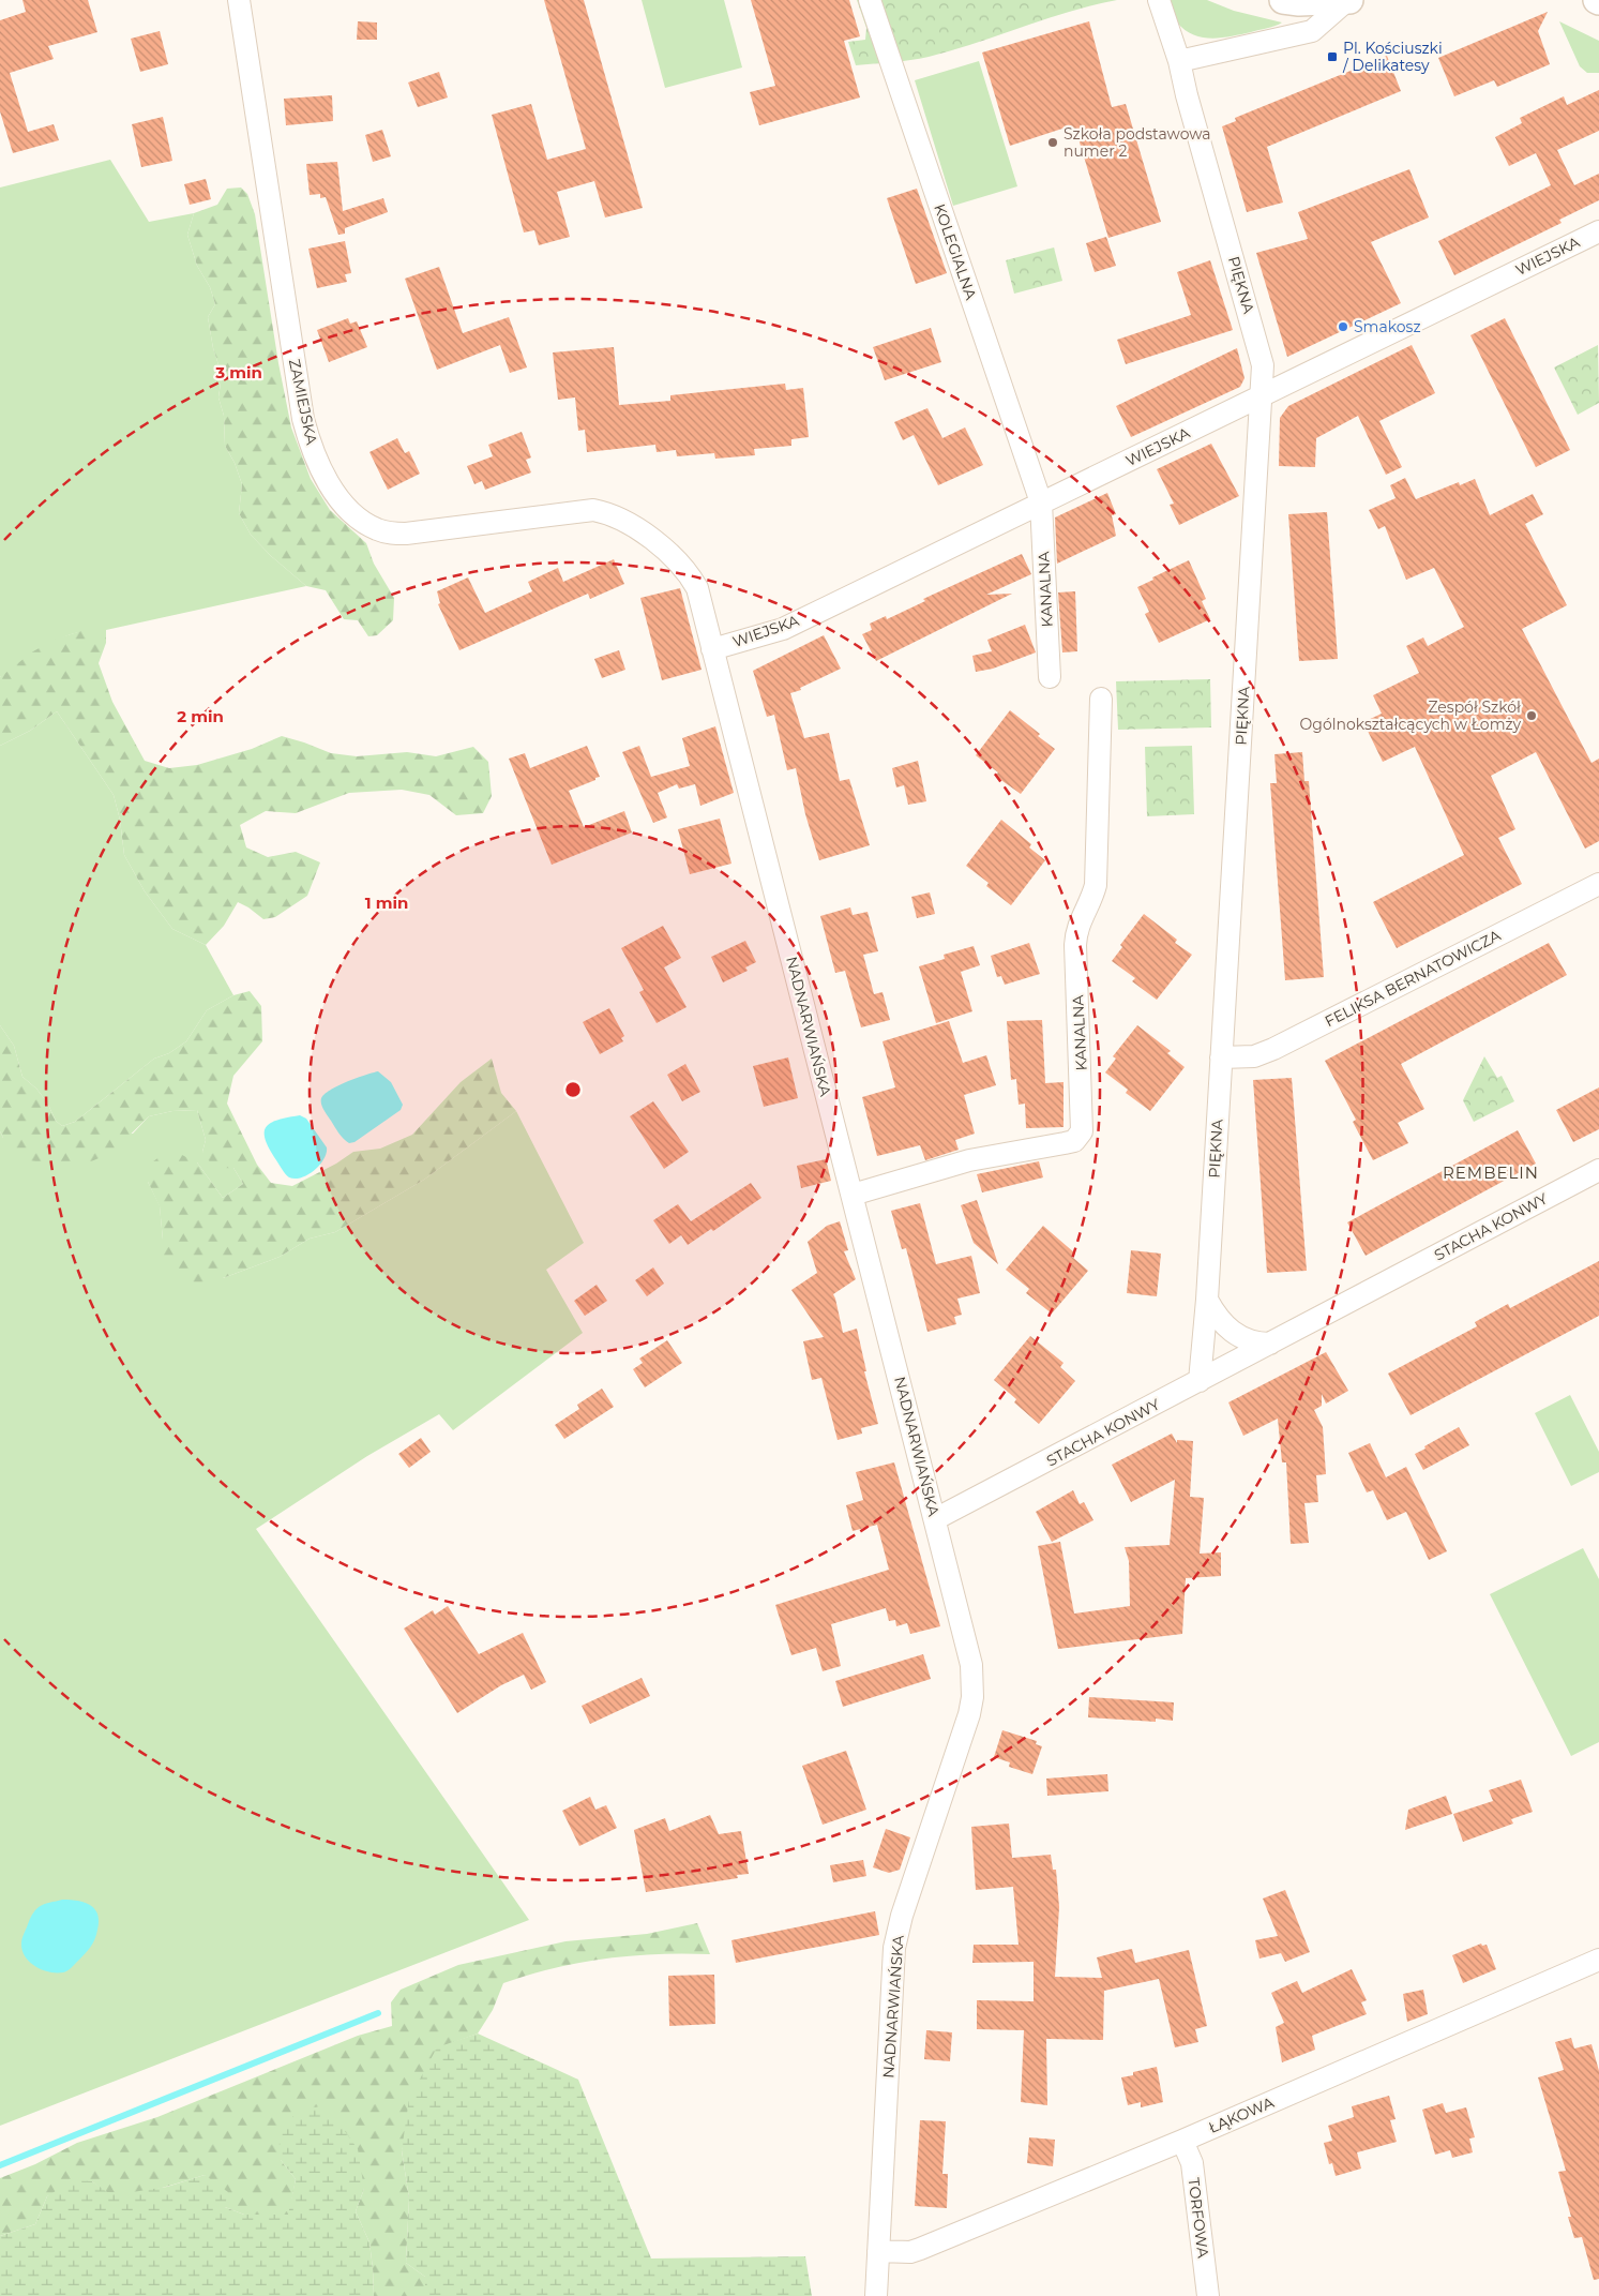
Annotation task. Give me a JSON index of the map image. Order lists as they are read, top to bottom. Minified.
{"streets":{"street":["KOLEGIALNA","WIEJSKA","PIĘKNA","ZAMIEJSKA","KANALNA","FELIKSA BERNATOWICZA","NADNARWIAŃSKA","STACHA KONWY","ŁĄKOWA","TORFOWA"]},"crossings":[["KOLEGIALNA","WIEJSKA"],["KOLEGIALNA","KANALNA"],["WIEJSKA","PIĘKNA"],["WIEJSKA","ZAMIEJSKA"],["WIEJSKA","KANALNA"],["WIEJSKA","NADNARWIAŃSKA"],["PIĘKNA","FELIKSA BERNATOWICZA"],["PIĘKNA","STACHA KONWY"],["ZAMIEJSKA","NADNARWIAŃSKA"],["KANALNA","NADNARWIAŃSKA"],["NADNARWIAŃSKA","STACHA KONWY"],["NADNARWIAŃSKA","ŁĄKOWA"],["ŁĄKOWA","TORFOWA"]],"districts":["REMBELIN"],"places":{"transit":["Pl. Kościuszki / Delikatesy"],"other":["Szkoła podstawowa numer 2","Smakosz","Zespół Szkół Ogólnokształcących w Łomży"]},"rings":["3 min","2 min","1 min"]}
